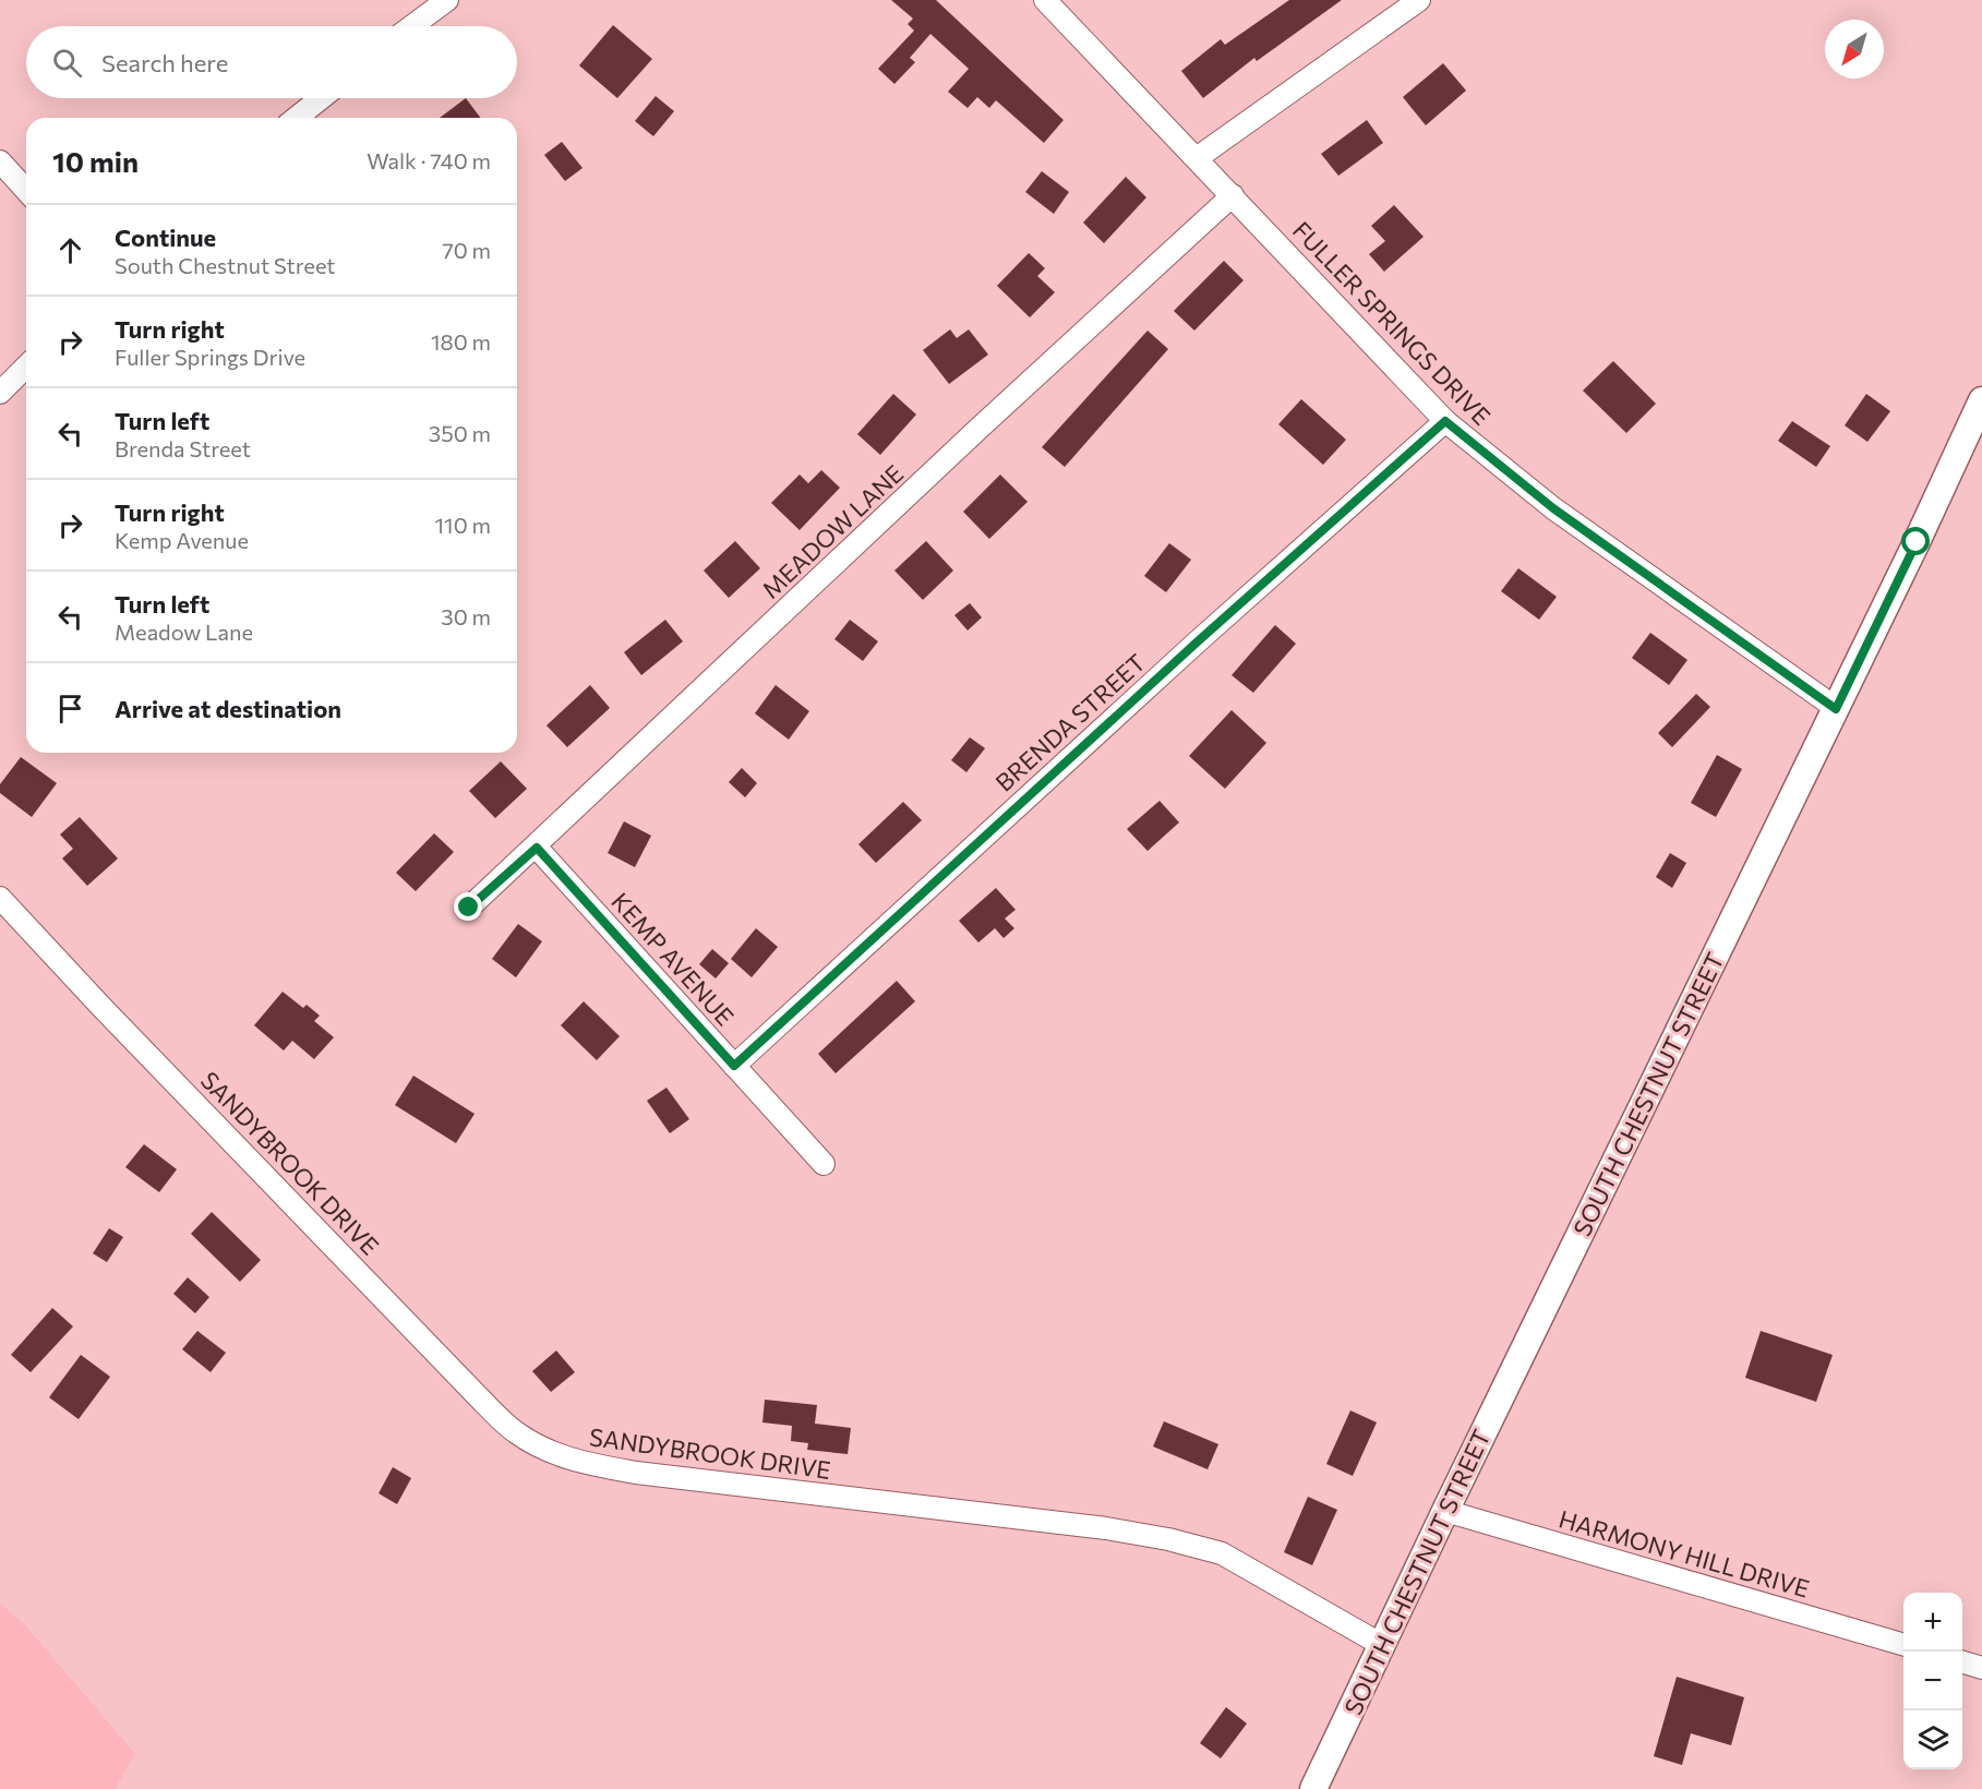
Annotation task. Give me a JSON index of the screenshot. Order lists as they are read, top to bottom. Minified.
{"streets":{"main road":["SOUTH CHESTNUT STREET"],"street":["FULLER SPRINGS DRIVE","MEADOW LANE","BRENDA STREET","KEMP AVENUE","SANDYBROOK DRIVE","HARMONY HILL DRIVE"]},"crossings":[["FULLER SPRINGS DRIVE","MEADOW LANE"],["FULLER SPRINGS DRIVE","BRENDA STREET"],["FULLER SPRINGS DRIVE","SOUTH CHESTNUT STREET"],["MEADOW LANE","KEMP AVENUE"],["BRENDA STREET","KEMP AVENUE"],["SOUTH CHESTNUT STREET","SANDYBROOK DRIVE"],["SOUTH CHESTNUT STREET","HARMONY HILL DRIVE"]],"north":"bottom left","page":{"search":"Search here","heading":["10 min","Walk · 740 m"],"list":[["Continue","South Chestnut Street","70 m"],["Turn right","Fuller Springs Drive","180 m"],["Turn left","Brenda Street","350 m"],["Turn right","Kemp Avenue","110 m"],["Turn left","Meadow Lane","30 m"],"Arrive at destination"],"map_buttons":["+","−"]}}
